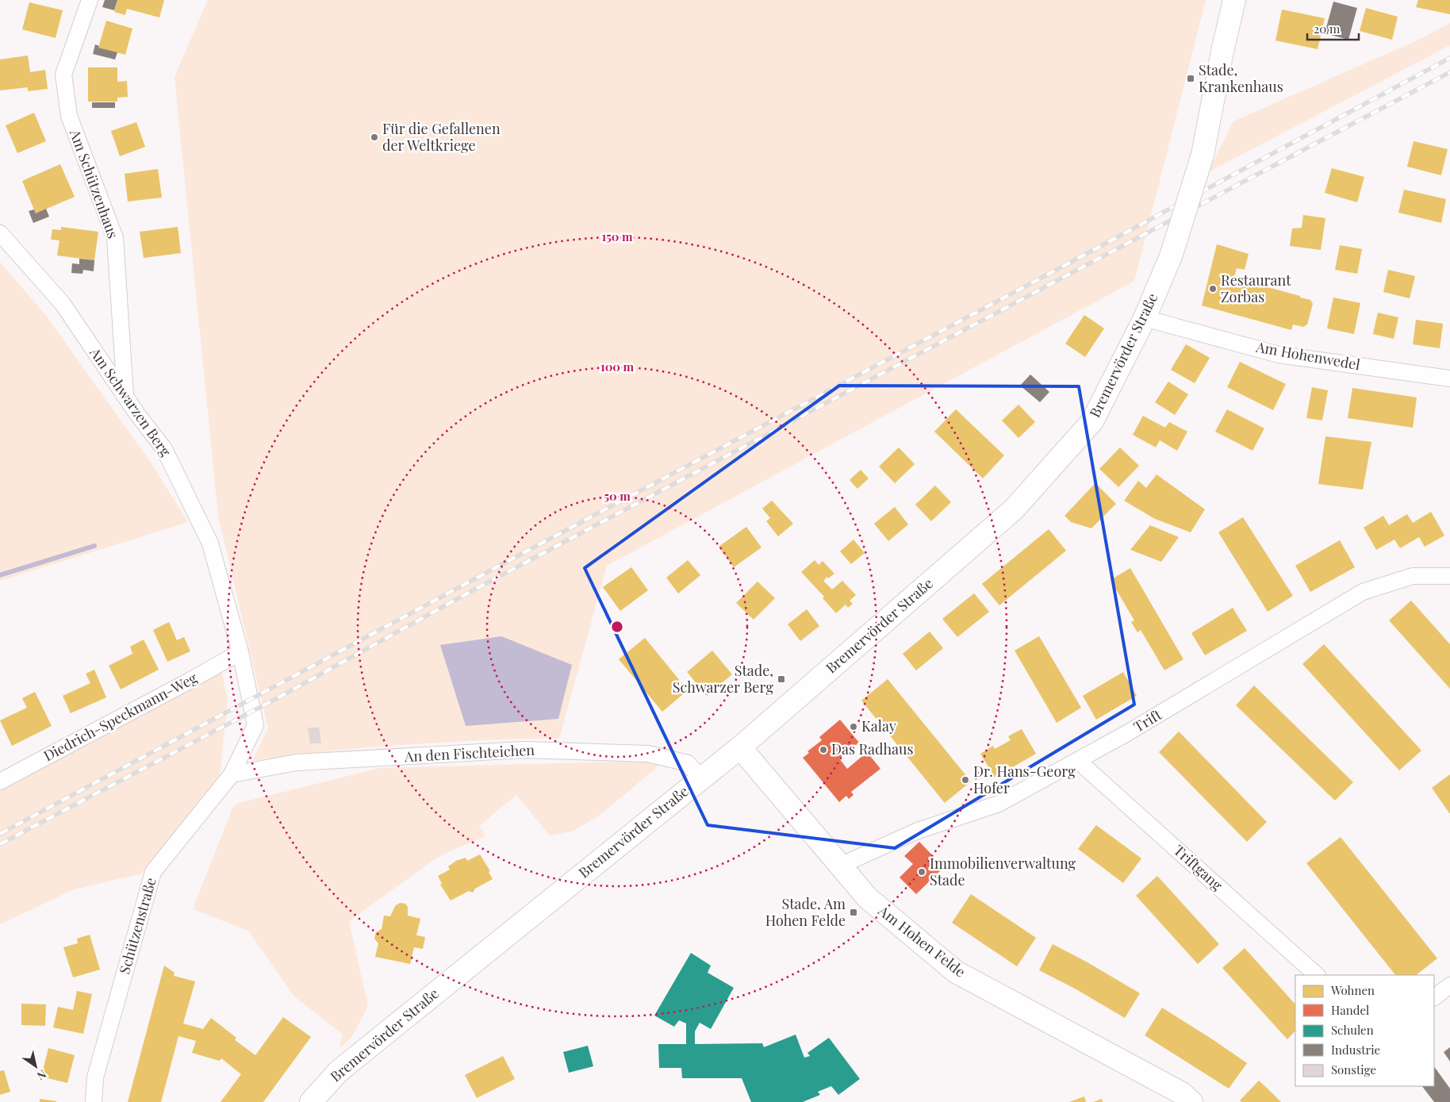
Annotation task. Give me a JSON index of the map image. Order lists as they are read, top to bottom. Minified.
{"streets":{"main road":["Bremervörder Straße","Am Hohen Felde"],"street":["Am Schützenhaus","Am Hohenwedel","Am Schwarzen Berg","Diedrich-Speckmann-Weg","Trift","An den Fischteichen","Triftgang","Schützenstraße"]},"crossings":[["Am Schützenhaus","Am Schwarzen Berg"],["Bremervörder Straße","Am Hohenwedel"],["Bremervörder Straße","An den Fischteichen"],["Bremervörder Straße","Am Hohen Felde"],["Am Schwarzen Berg","Diedrich-Speckmann-Weg"],["Am Schwarzen Berg","An den Fischteichen"],["Am Schwarzen Berg","Schützenstraße"],["Trift","Triftgang"],["Trift","Am Hohen Felde"],["An den Fischteichen","Schützenstraße"]],"places":{"transit":["Stade, Krankenhaus","Stade, Schwarzer Berg","Stade, Am Hohen Felde"],"other":["Für die Gefallenen der Weltkriege","Restaurant Zorbas","Kalay","Das Radhaus","Dr. Hans-Georg Hofer","Immobilienverwaltung Stade"]},"legend":["Wohnen","Handel","Schulen","Industrie","Sonstige"],"scale_bar":"20 m","north":"bottom right","rings":["150 m","100 m","50 m"]}
